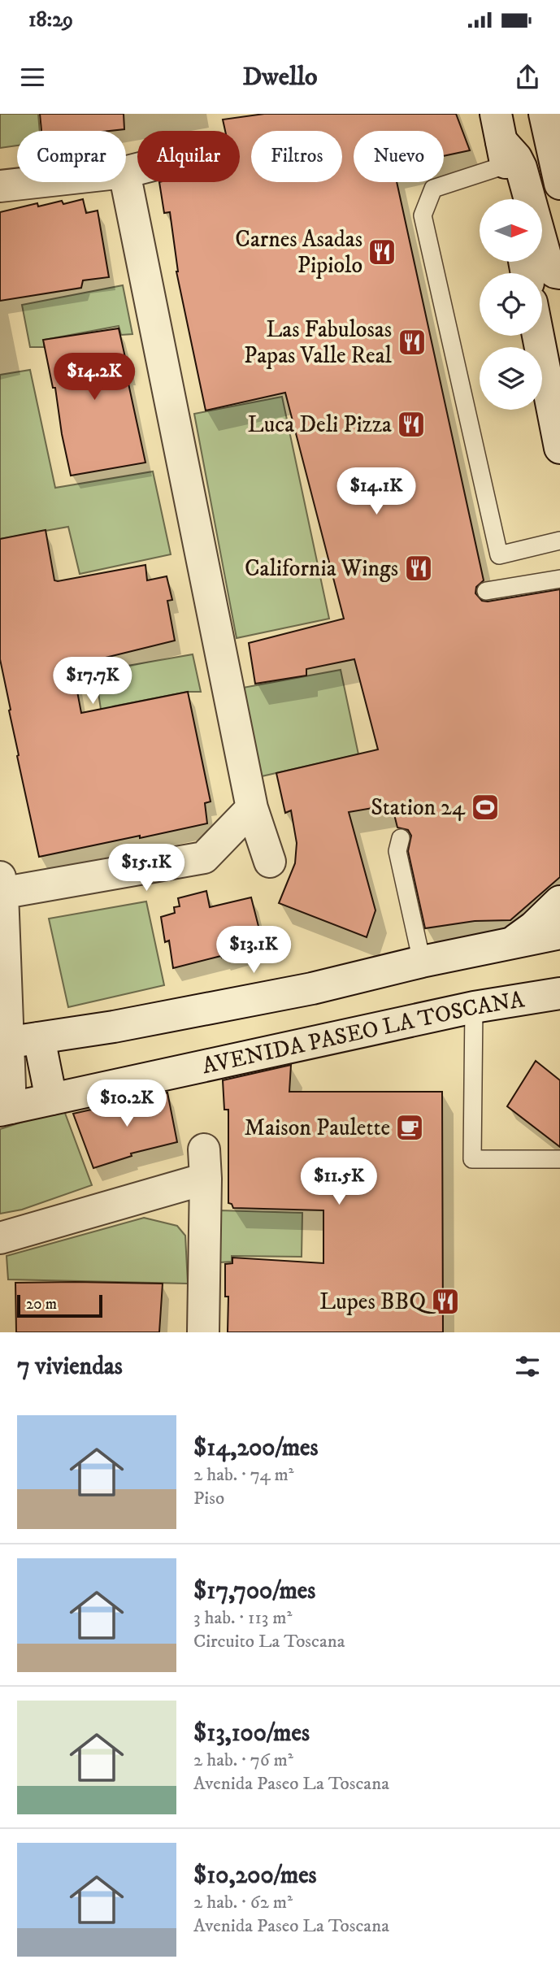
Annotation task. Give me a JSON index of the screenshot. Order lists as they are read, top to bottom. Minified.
{"streets":{"street":["AVENIDA PASEO LA TOSCANA"]},"places":{"restaurant":["Carnes Asadas Pipiolo","Las Fabulosas Papas Valle Real","Luca Deli Pizza","California Wings","Lupes BBQ"],"sports":["Station 24"],"cafe":["Maison Paulette"]},"scale_bar":"20 m","north":"right","page":{"status":"18:29","header":"Dwello","chip":["Comprar","Alquilar","Filtros","Nuevo"],"price":["$14.2K","$14.1K","$17.7K","$15.1K","$13.1K","$10.2K","$11.5K"],"scale":"20 m","heading":"7 viviendas","list":[{"name":"$14,200/mes","note":"2 hab. · 74 m² · Piso"},{"name":"$17,700/mes","note":"3 hab. · 113 m² · Circuito La Toscana"},{"name":"$13,100/mes","note":"2 hab. · 76 m² · Avenida Paseo La Toscana"},{"name":"$10,200/mes","note":"2 hab. · 62 m² · Avenida Paseo La Toscana"}]}}
